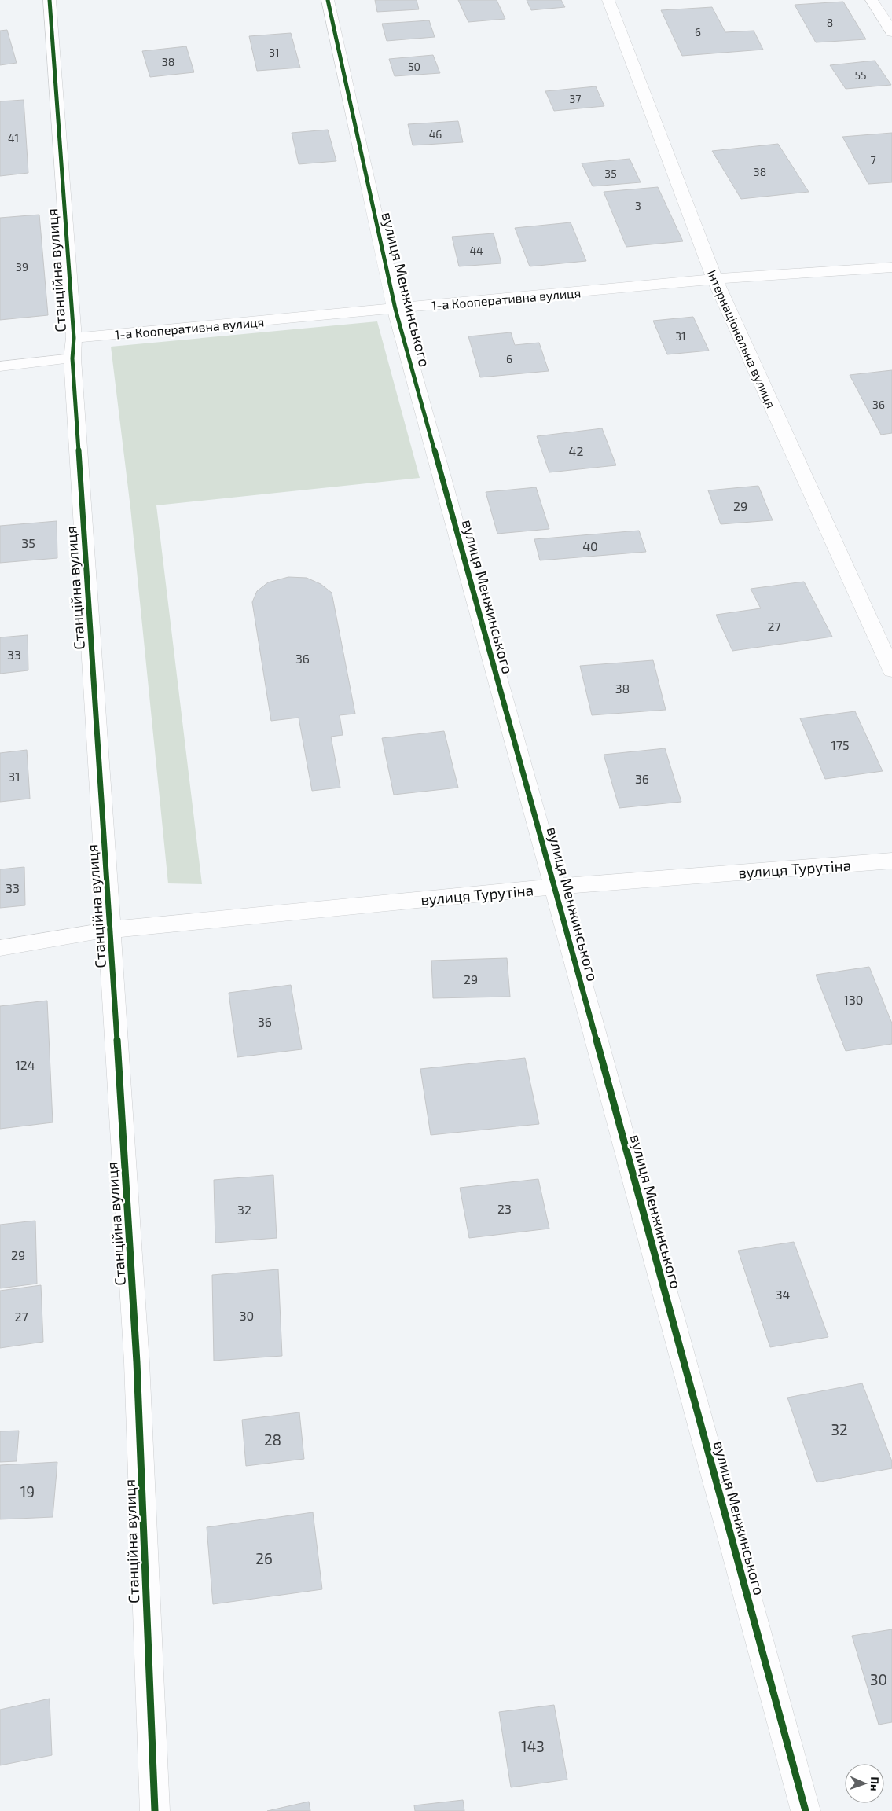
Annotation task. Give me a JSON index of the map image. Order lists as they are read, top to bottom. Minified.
{"streets":{"street":["Станційна вулиця","вулиця Менжинського","1-а Кооперативна вулиця","Інтернаціональна вулиця","вулиця Турутіна"]},"crossings":[["Станційна вулиця","1-а Кооперативна вулиця"],["Станційна вулиця","вулиця Турутіна"],["вулиця Менжинського","1-а Кооперативна вулиця"],["вулиця Менжинського","вулиця Турутіна"],["1-а Кооперативна вулиця","Інтернаціональна вулиця"]],"house_numbers":["8","6","31","38","50","55","37","46","41","7","38","35","3","44","39","31","6","36","42","29","35","40","27","33","36","38","175","31","36","33","29","130","36","124","23","32","29","34","30","27","32","28","19","26","30","143"],"north":"right"}
